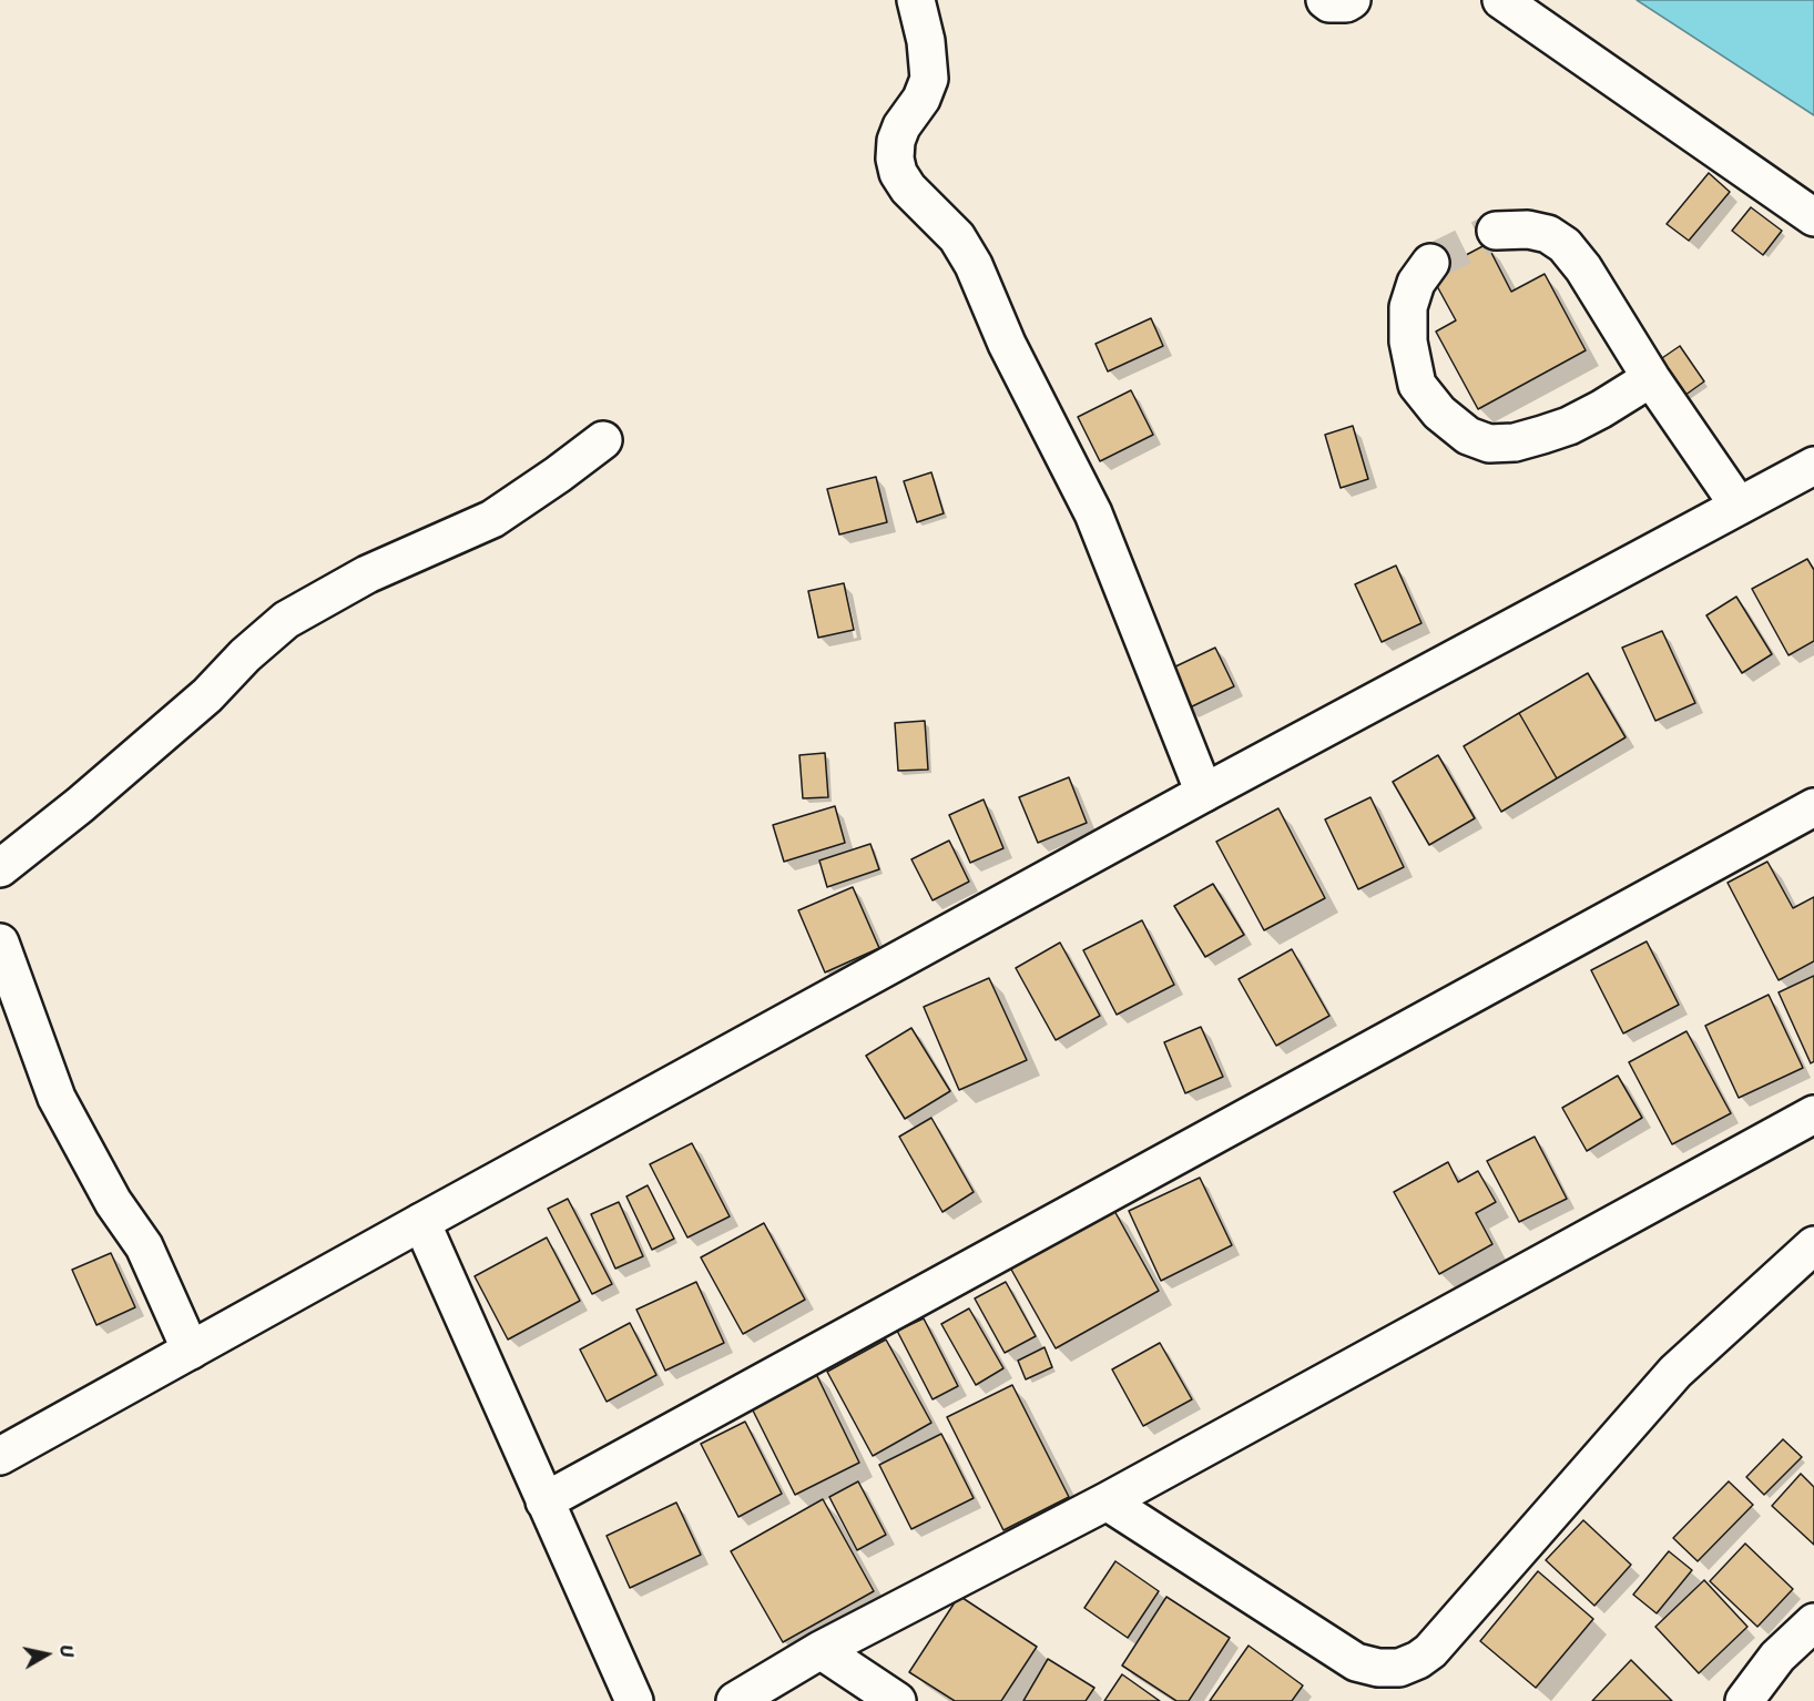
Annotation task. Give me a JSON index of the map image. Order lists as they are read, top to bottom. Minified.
{"north":"right"}
